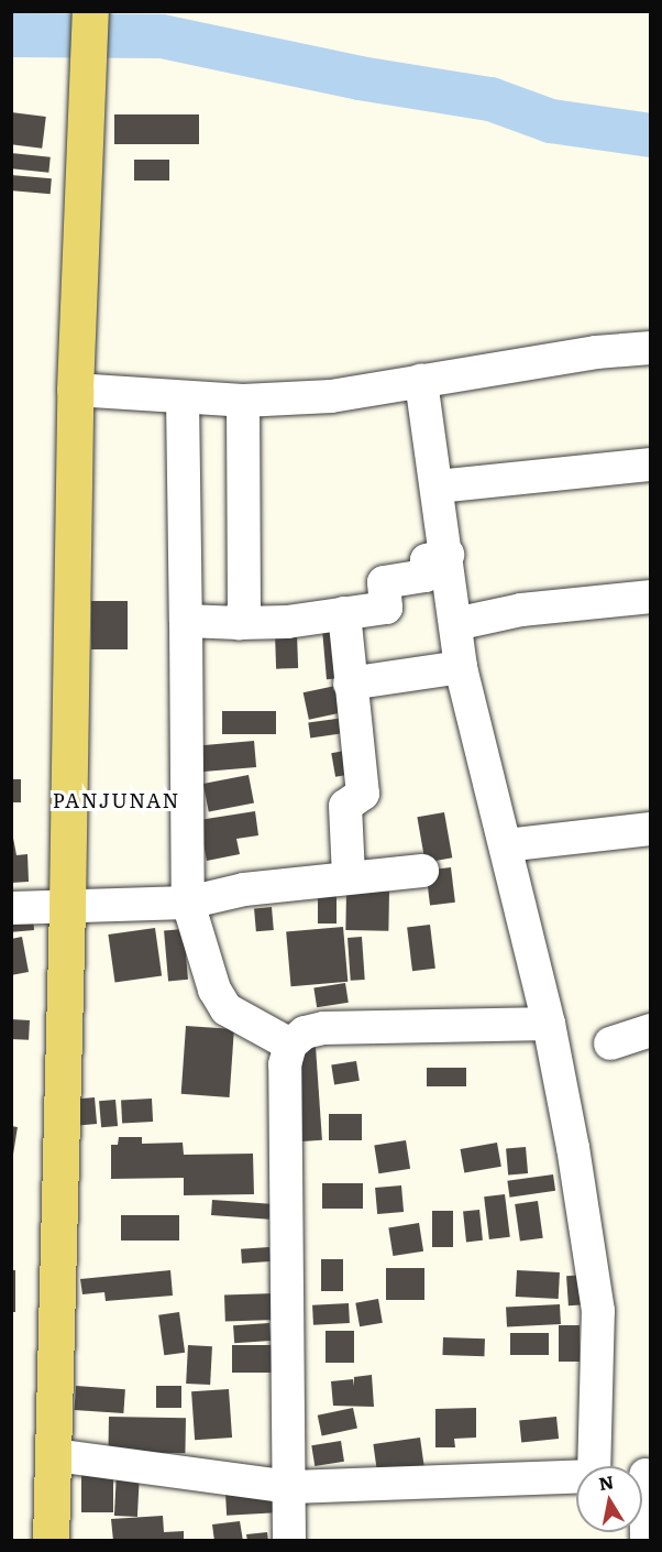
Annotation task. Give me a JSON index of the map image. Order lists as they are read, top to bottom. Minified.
{"districts":["PANJUNAN"],"north":"top"}
